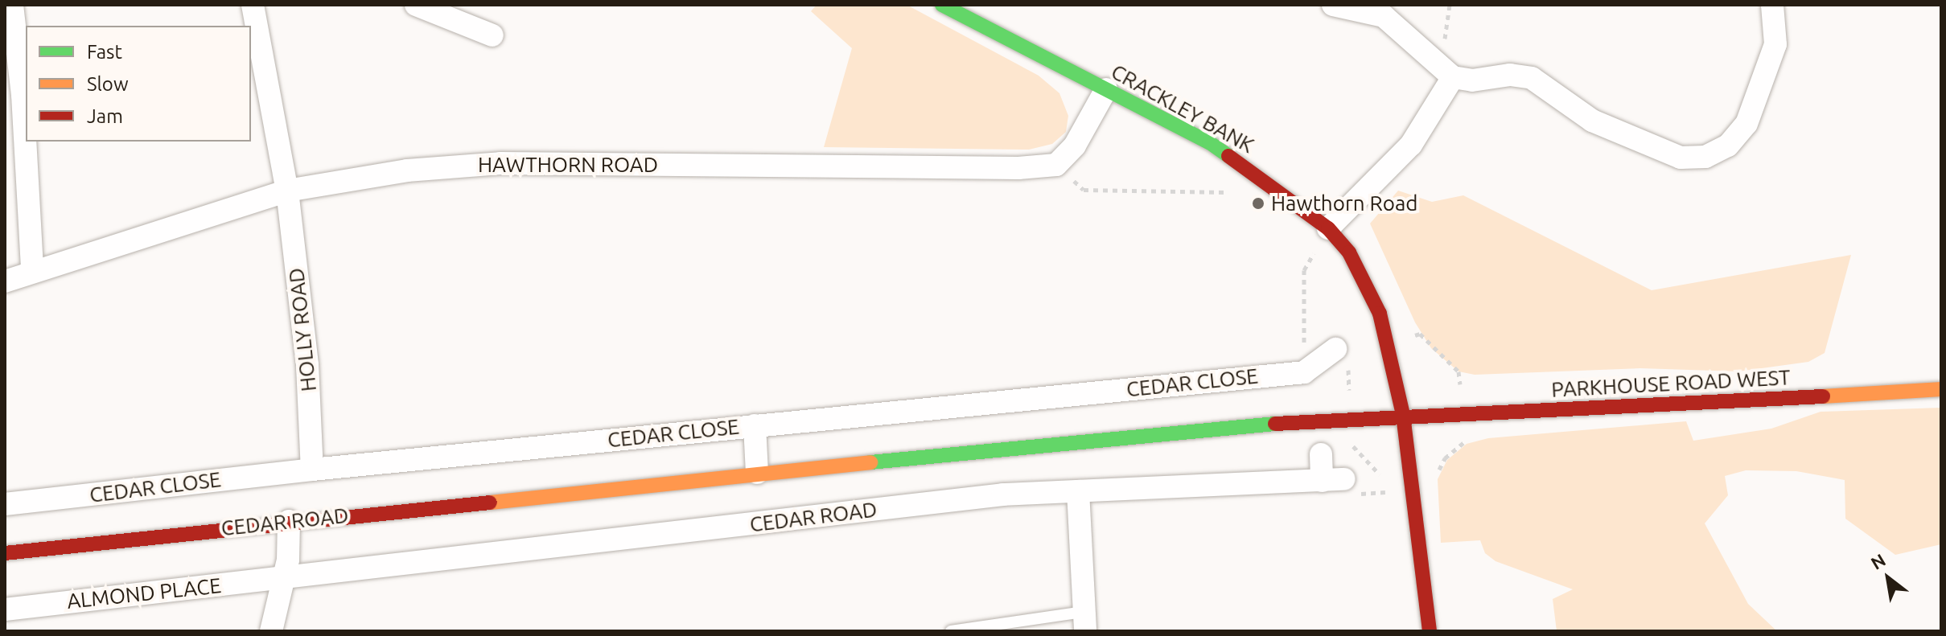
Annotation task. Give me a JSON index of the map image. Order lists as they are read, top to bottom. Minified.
{"streets":{"street":["CRACKLEY BANK","HAWTHORN ROAD","HOLLY ROAD","CEDAR CLOSE","PARKHOUSE ROAD WEST","CEDAR ROAD","ALMOND PLACE"]},"crossings":[["CRACKLEY BANK","PARKHOUSE ROAD WEST"],["CRACKLEY BANK","CEDAR ROAD"],["HAWTHORN ROAD","HOLLY ROAD"],["HOLLY ROAD","CEDAR CLOSE"],["PARKHOUSE ROAD WEST","CEDAR ROAD"],["CEDAR ROAD","ALMOND PLACE"]],"places":["Hawthorn Road"],"legend":["Fast","Slow","Jam"],"north":"top left"}
